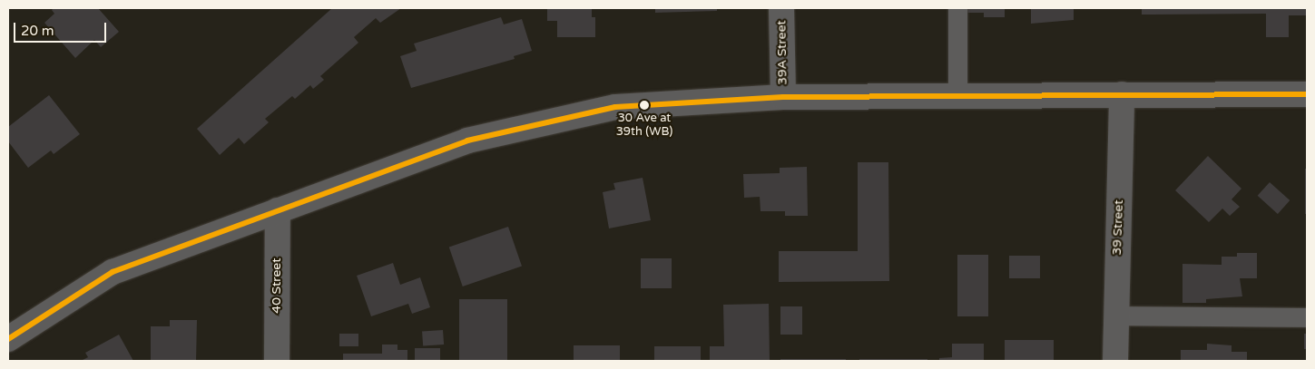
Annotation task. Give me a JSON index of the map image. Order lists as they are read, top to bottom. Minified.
{"streets":{"street":["39A Street","39 Street","40 Street"]},"places":["30 Ave at 39th (WB)"],"scale_bar":"20 m"}
